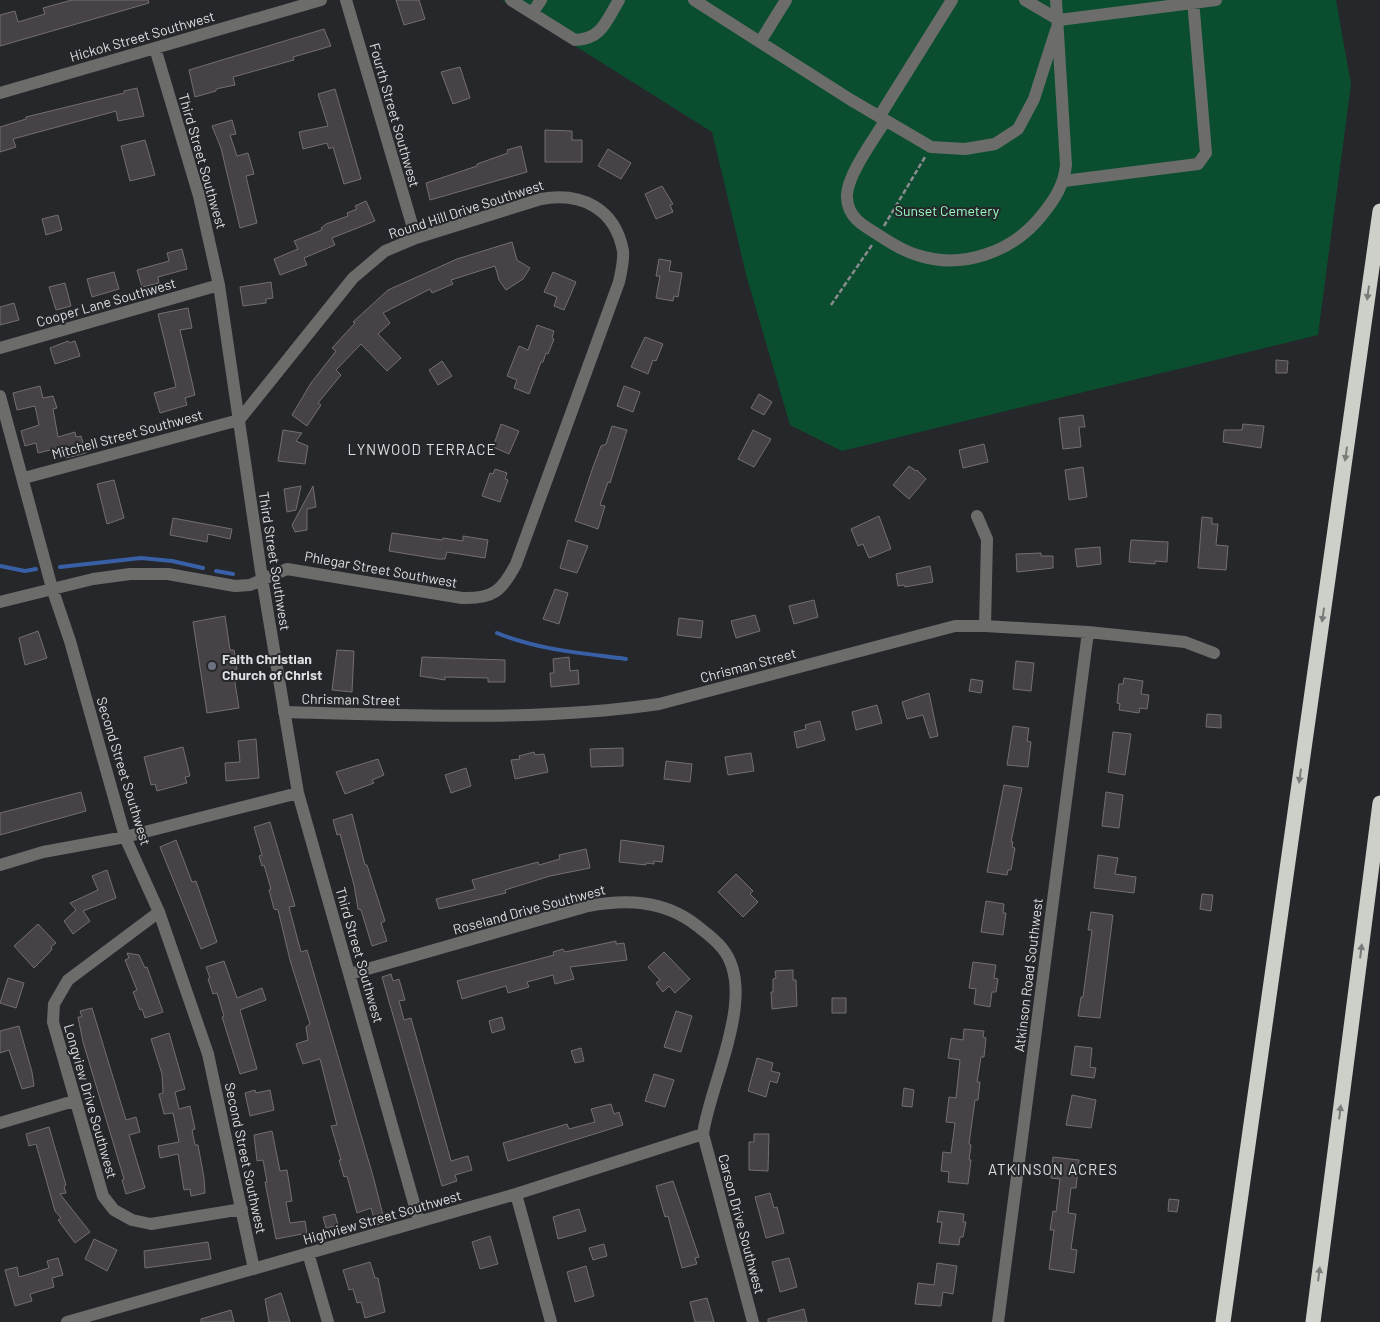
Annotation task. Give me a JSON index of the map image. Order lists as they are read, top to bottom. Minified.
{"streets":{"street":["Hickok Street Southwest","Fourth Street Southwest","Third Street Southwest","Round Hill Drive Southwest","Cooper Lane Southwest","Mitchell Street Southwest","Phlegar Street Southwest","Chrisman Street","Second Street Southwest","Roseland Drive Southwest","Atkinson Road Southwest","Longview Drive Southwest","Highview Street Southwest","Carson Drive Southwest"]},"crossings":[["Hickok Street Southwest","Third Street Southwest"],["Fourth Street Southwest","Round Hill Drive Southwest"],["Third Street Southwest","Round Hill Drive Southwest"],["Third Street Southwest","Cooper Lane Southwest"],["Third Street Southwest","Mitchell Street Southwest"],["Third Street Southwest","Phlegar Street Southwest"],["Third Street Southwest","Chrisman Street"],["Third Street Southwest","Roseland Drive Southwest"],["Third Street Southwest","Highview Street Southwest"],["Round Hill Drive Southwest","Mitchell Street Southwest"],["Round Hill Drive Southwest","Phlegar Street Southwest"],["Mitchell Street Southwest","Second Street Southwest"],["Phlegar Street Southwest","Second Street Southwest"],["Chrisman Street","Atkinson Road Southwest"],["Second Street Southwest","Longview Drive Southwest"],["Second Street Southwest","Highview Street Southwest"],["Roseland Drive Southwest","Highview Street Southwest"],["Roseland Drive Southwest","Carson Drive Southwest"],["Highview Street Southwest","Carson Drive Southwest"]],"districts":["LYNWOOD TERRACE","ATKINSON ACRES"],"parks":["Sunset Cemetery"],"places":["Faith Christian Church of Christ"]}
